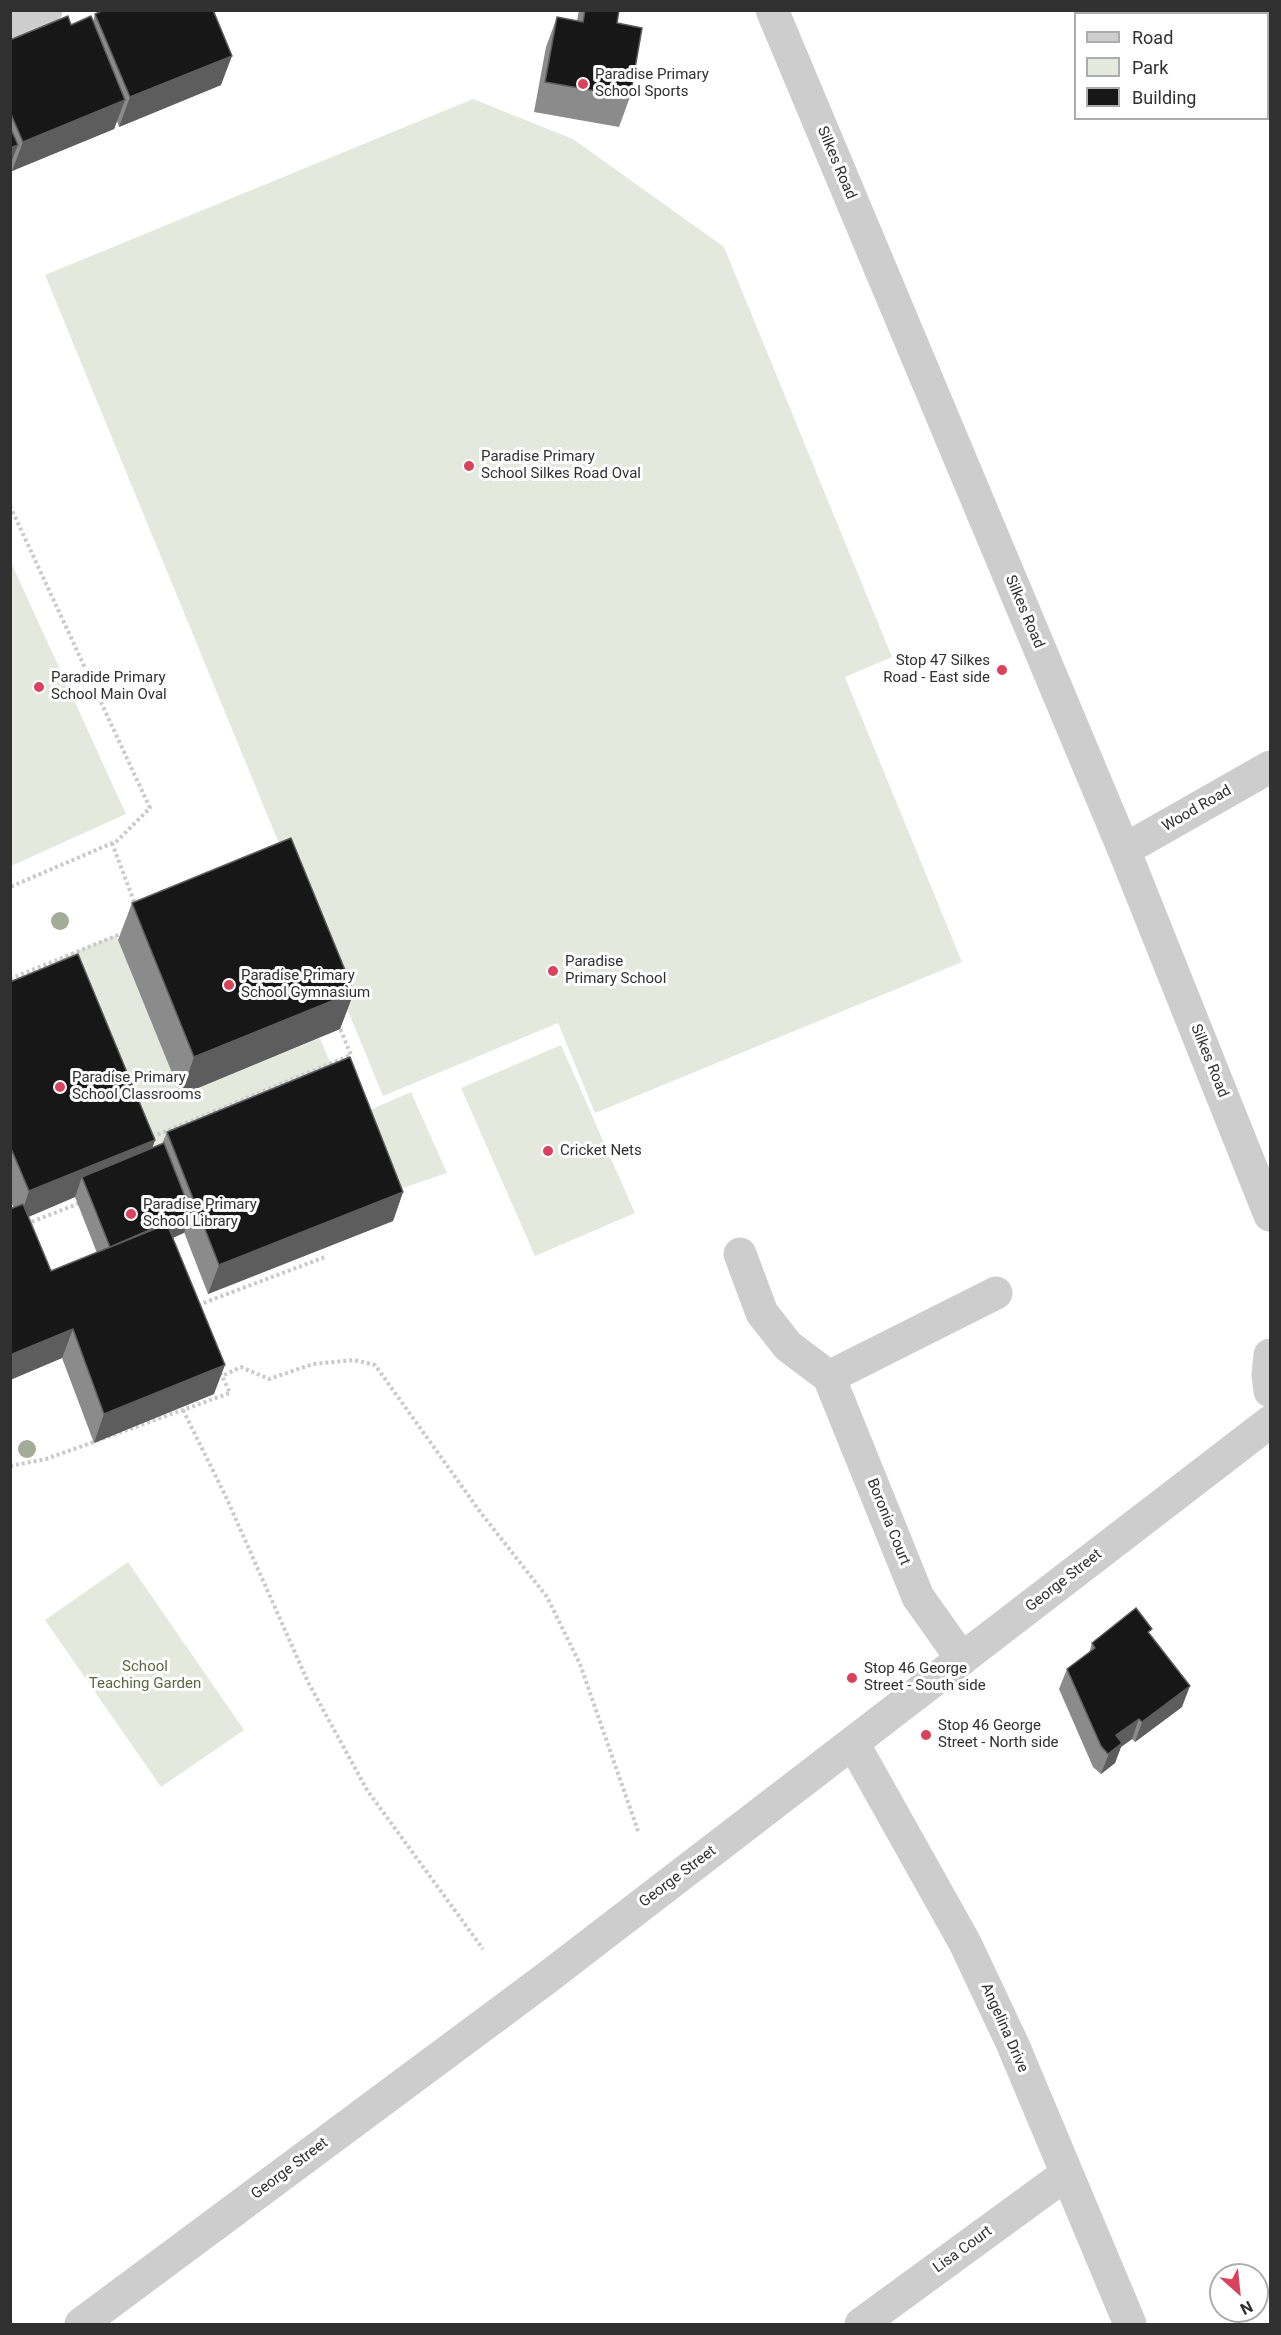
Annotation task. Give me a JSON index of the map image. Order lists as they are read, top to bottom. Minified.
{"streets":{"street":["Silkes Road","Wood Road","Boronia Court","George Street","Angelina Drive","Lisa Court"]},"crossings":[["Silkes Road","Wood Road"],["Boronia Court","George Street"],["George Street","Angelina Drive"],["Angelina Drive","Lisa Court"]],"parks":["School Teaching Garden"],"places":["Paradise Primary School Sports","Paradise Primary School Silkes Road Oval","Stop 47 Silkes Road - East side","Paradide Primary School Main Oval","Paradise Primary School","Paradise Primary School Gymnasium","Paradise Primary School Classrooms","Cricket Nets","Paradise Primary School Library","Stop 46 George Street - South side","Stop 46 George Street - North side"],"legend":["Road","Park","Building"],"north":"bottom right"}
